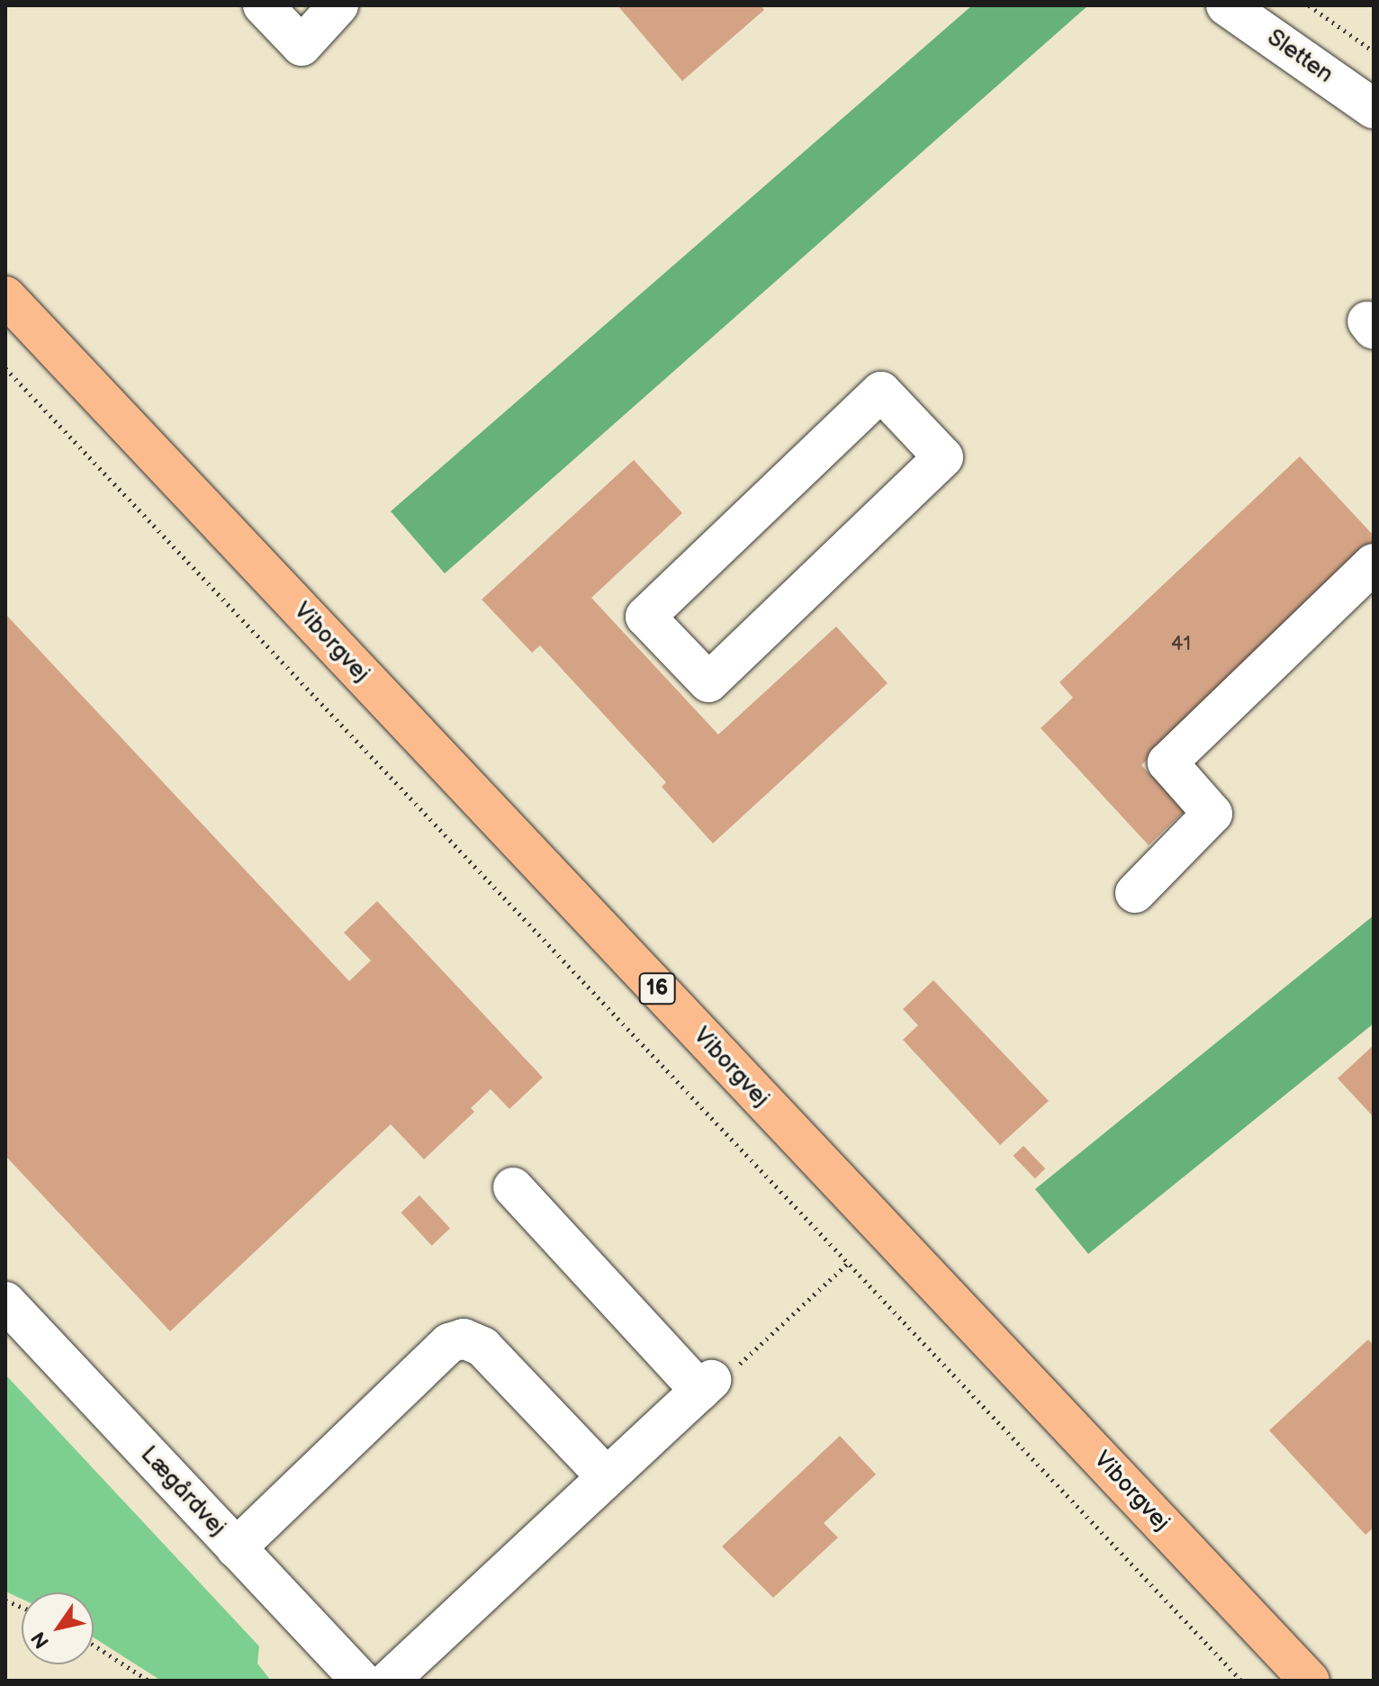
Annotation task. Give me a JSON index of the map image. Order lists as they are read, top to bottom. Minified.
{"streets":{"main road":["Viborgvej","16"],"street":["Sletten","Lægårdvej"]},"house_numbers":["41"],"north":"bottom left"}
